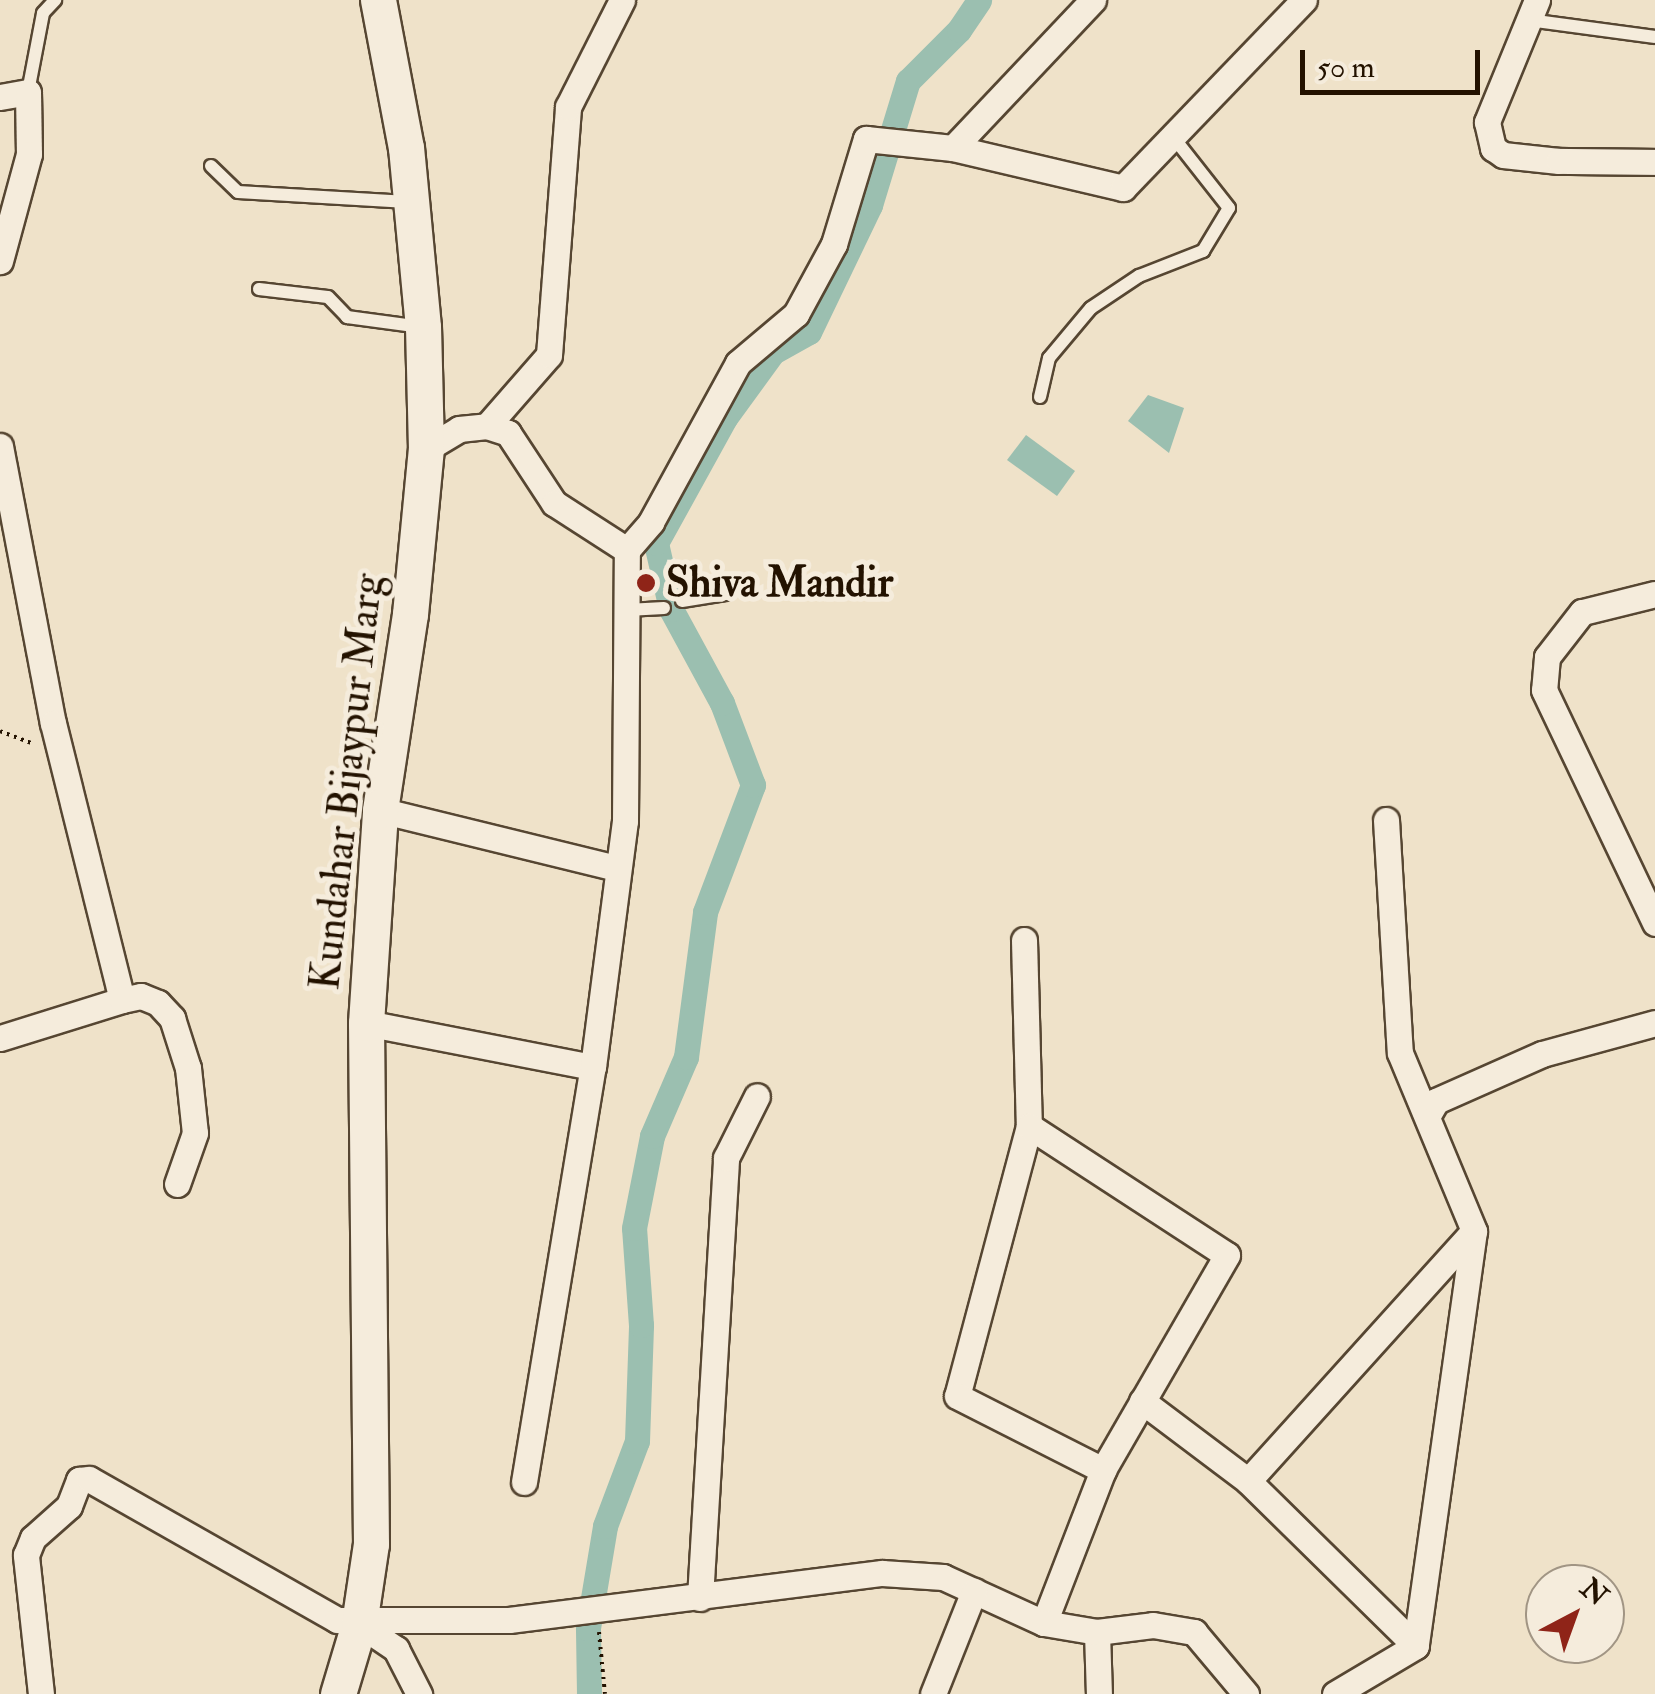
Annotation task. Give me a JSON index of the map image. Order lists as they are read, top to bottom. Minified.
{"streets":{"main road":["Kundahar Bijaypur Marg"]},"places":["Shiva Mandir"],"scale_bar":"50 m","north":"top right"}
